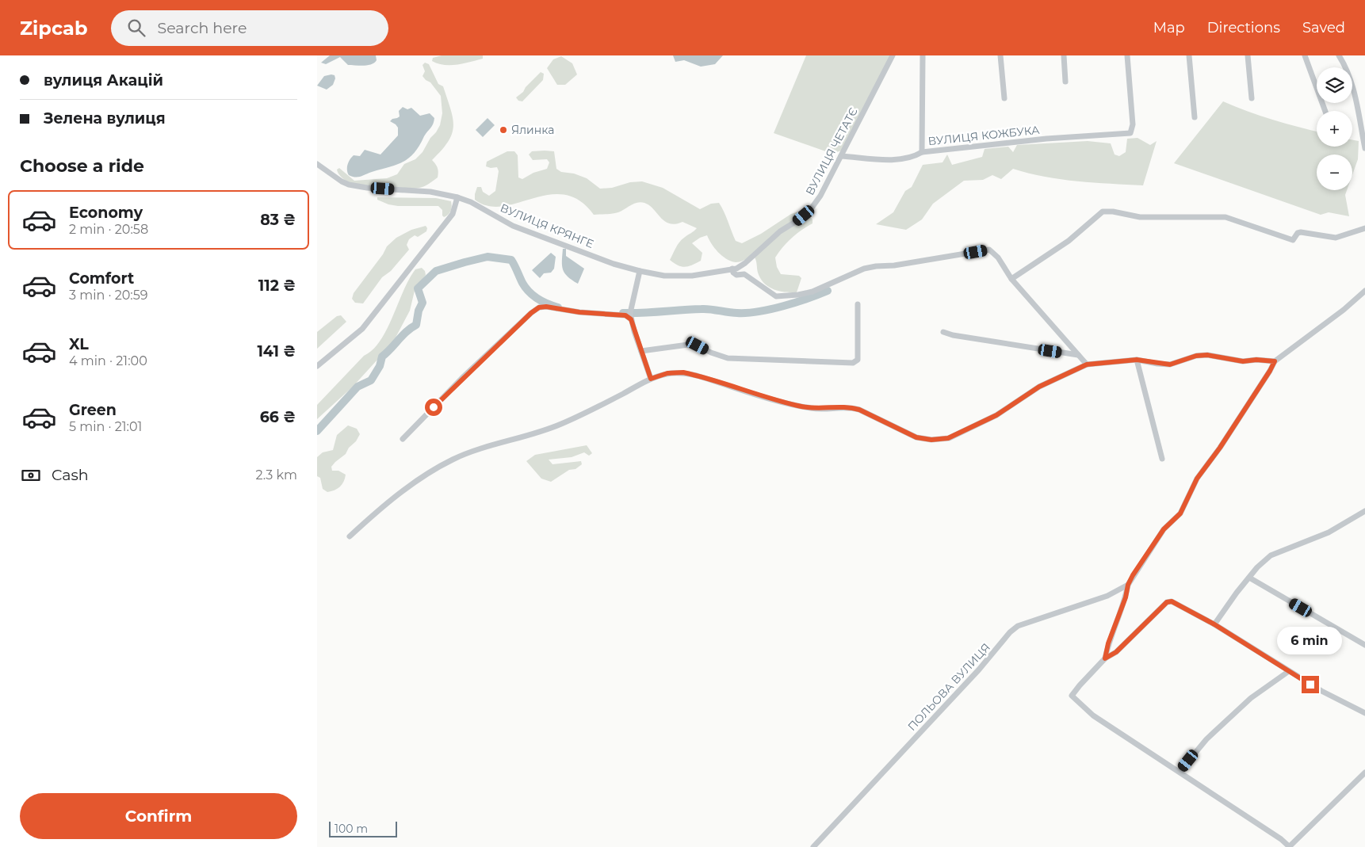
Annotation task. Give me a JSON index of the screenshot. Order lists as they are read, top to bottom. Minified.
{"streets":{"street":["ВУЛИЦЯ КОЖБУКА","ВУЛИЦЯ ЧЕТАТЄ","ВУЛИЦЯ КРЯНГЕ","ПОЛЬОВА ВУЛИЦЯ"]},"crossings":[["ВУЛИЦЯ КОЖБУКА","ВУЛИЦЯ ЧЕТАТЄ"],["ВУЛИЦЯ ЧЕТАТЄ","ВУЛИЦЯ КРЯНГЕ"]],"places":["Ялинка"],"scale_bar":"100 m","page":{"header":"Zipcab","search":"Search here","nav":["Map","Directions","Saved"],"banner":["вулиця Акацій","Зелена вулиця"],"map_buttons":["+","−"],"heading":"Choose a ride","list":[{"name":"Economy","note":"2 min · 20:58","value":"83 ₴"},{"name":"Comfort","note":"3 min · 20:59","value":"112 ₴"},{"name":"XL","note":"4 min · 21:00","value":"141 ₴"},{"name":"Green","note":"5 min · 21:01","value":"66 ₴"}],"pay":["Cash","2.3 km"],"bubble":"6 min","buttons":"Confirm","scale":"100 m"}}
